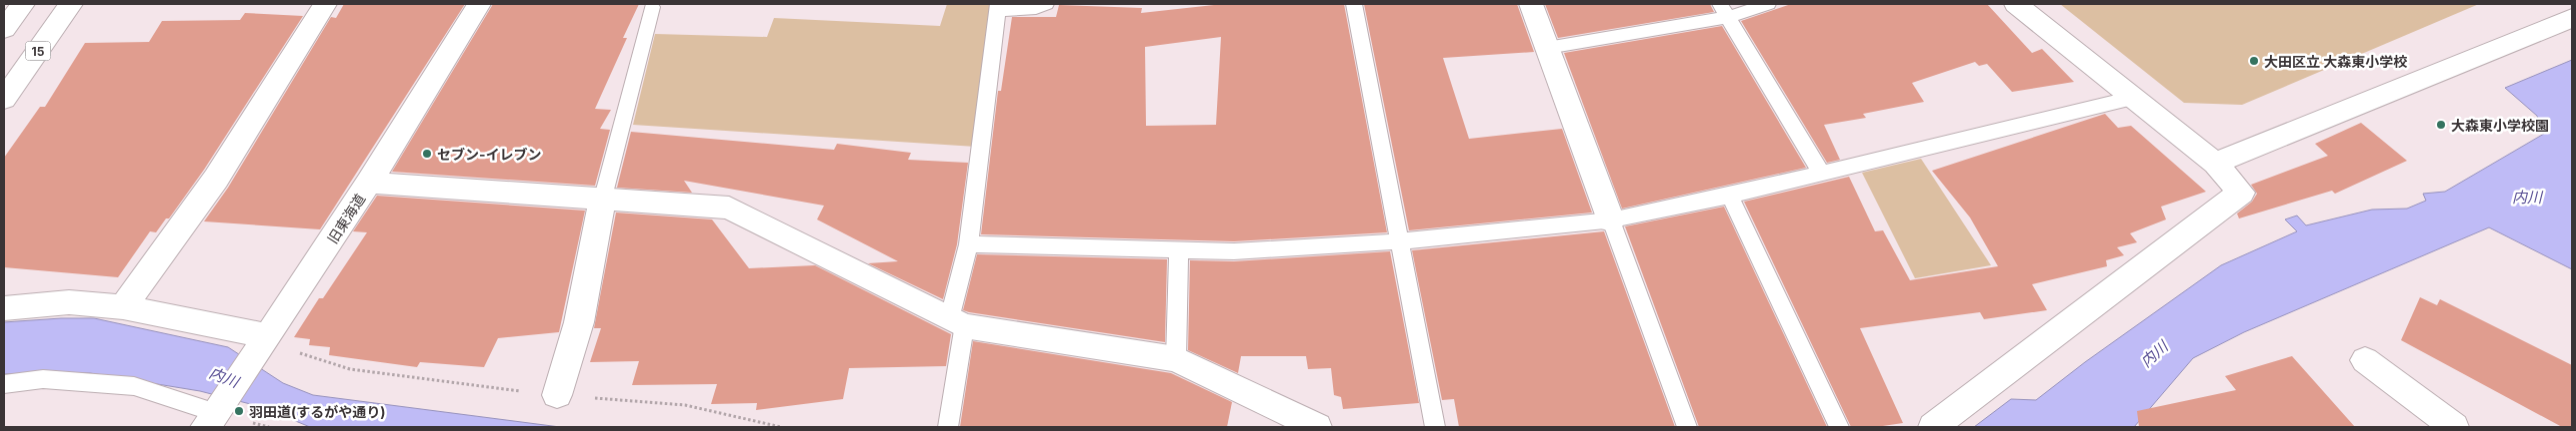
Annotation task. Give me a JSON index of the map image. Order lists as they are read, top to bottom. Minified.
{"streets":{"main road":["15","旧東海道"]},"water":["内川"],"places":["大田区立 大森東小学校","大森東小学校園","セブン-イレブン","羽田道(するがや通り)"]}
